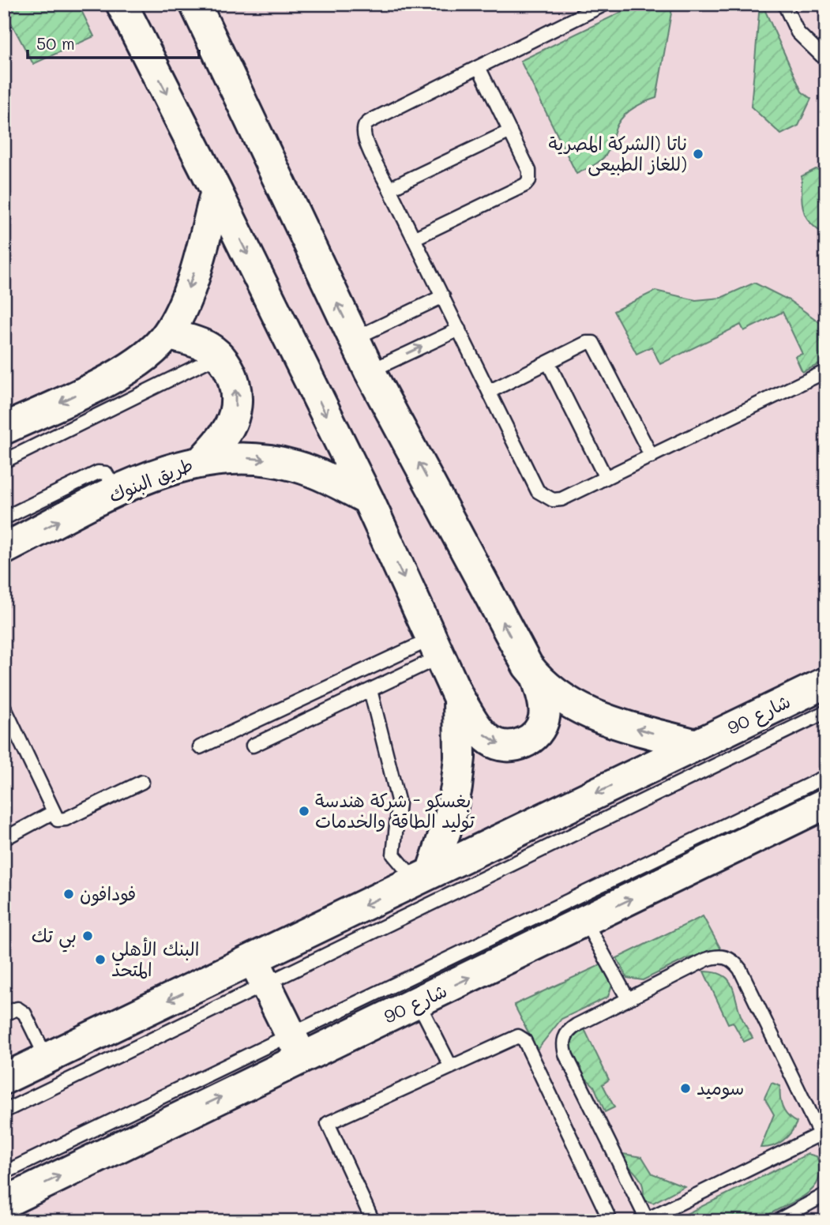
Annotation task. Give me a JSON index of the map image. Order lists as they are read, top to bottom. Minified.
{"streets":{"street":["طريق البنوك","شارع 90"]},"one_way":["طريق البنوك"],"places":["ناتا (الشركة المصرية للغاز الطبيعى)","بغسكو - شركة هندسة توليد الطاقة والخدمات","فودافون","بي تك","البنك الأهلي المتحد","سوميد"],"scale_bar":"50 m"}
